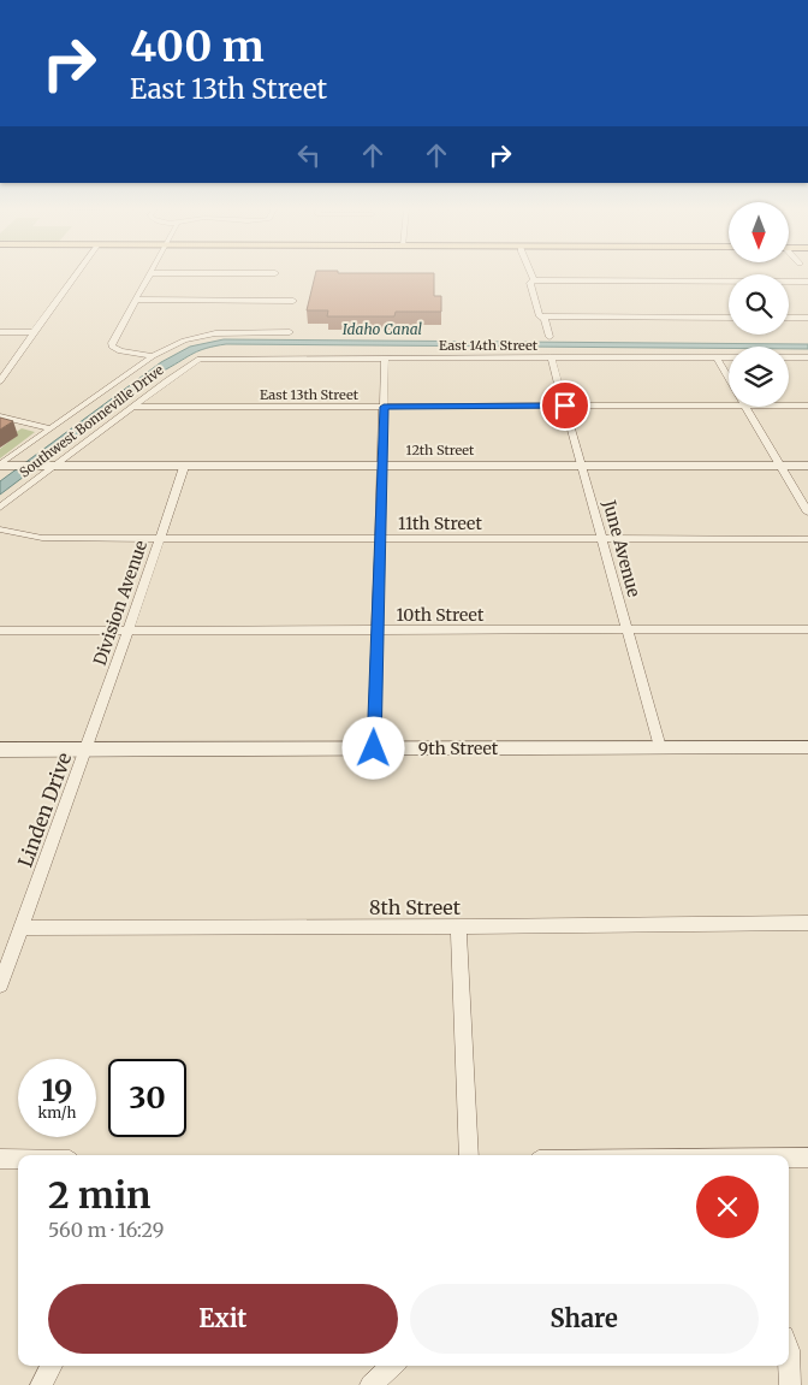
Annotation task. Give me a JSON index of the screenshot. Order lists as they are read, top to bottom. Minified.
{"streets":{"street":["East 14th Street","East 13th Street","Southwest Bonneville Drive","12th Street","11th Street","June Avenue","Division Avenue","10th Street","9th Street","Linden Drive","8th Street"]},"crossings":[["East 14th Street","Southwest Bonneville Drive"],["East 14th Street","June Avenue"],["East 13th Street","Southwest Bonneville Drive"],["East 13th Street","June Avenue"],["Southwest Bonneville Drive","12th Street"],["12th Street","June Avenue"],["12th Street","Division Avenue"],["11th Street","June Avenue"],["11th Street","Division Avenue"],["June Avenue","10th Street"],["June Avenue","9th Street"],["Division Avenue","10th Street"],["Division Avenue","9th Street"],["Division Avenue","Linden Drive"],["9th Street","Linden Drive"],["Linden Drive","8th Street"]],"water":["Idaho Canal"],"north":"bottom","page":{"turn":["400 m","East 13th Street"],"speed":"19 km/h","limit":"30","heading":["2 min","560 m · 16:29"],"buttons":["Exit","Share"]}}
